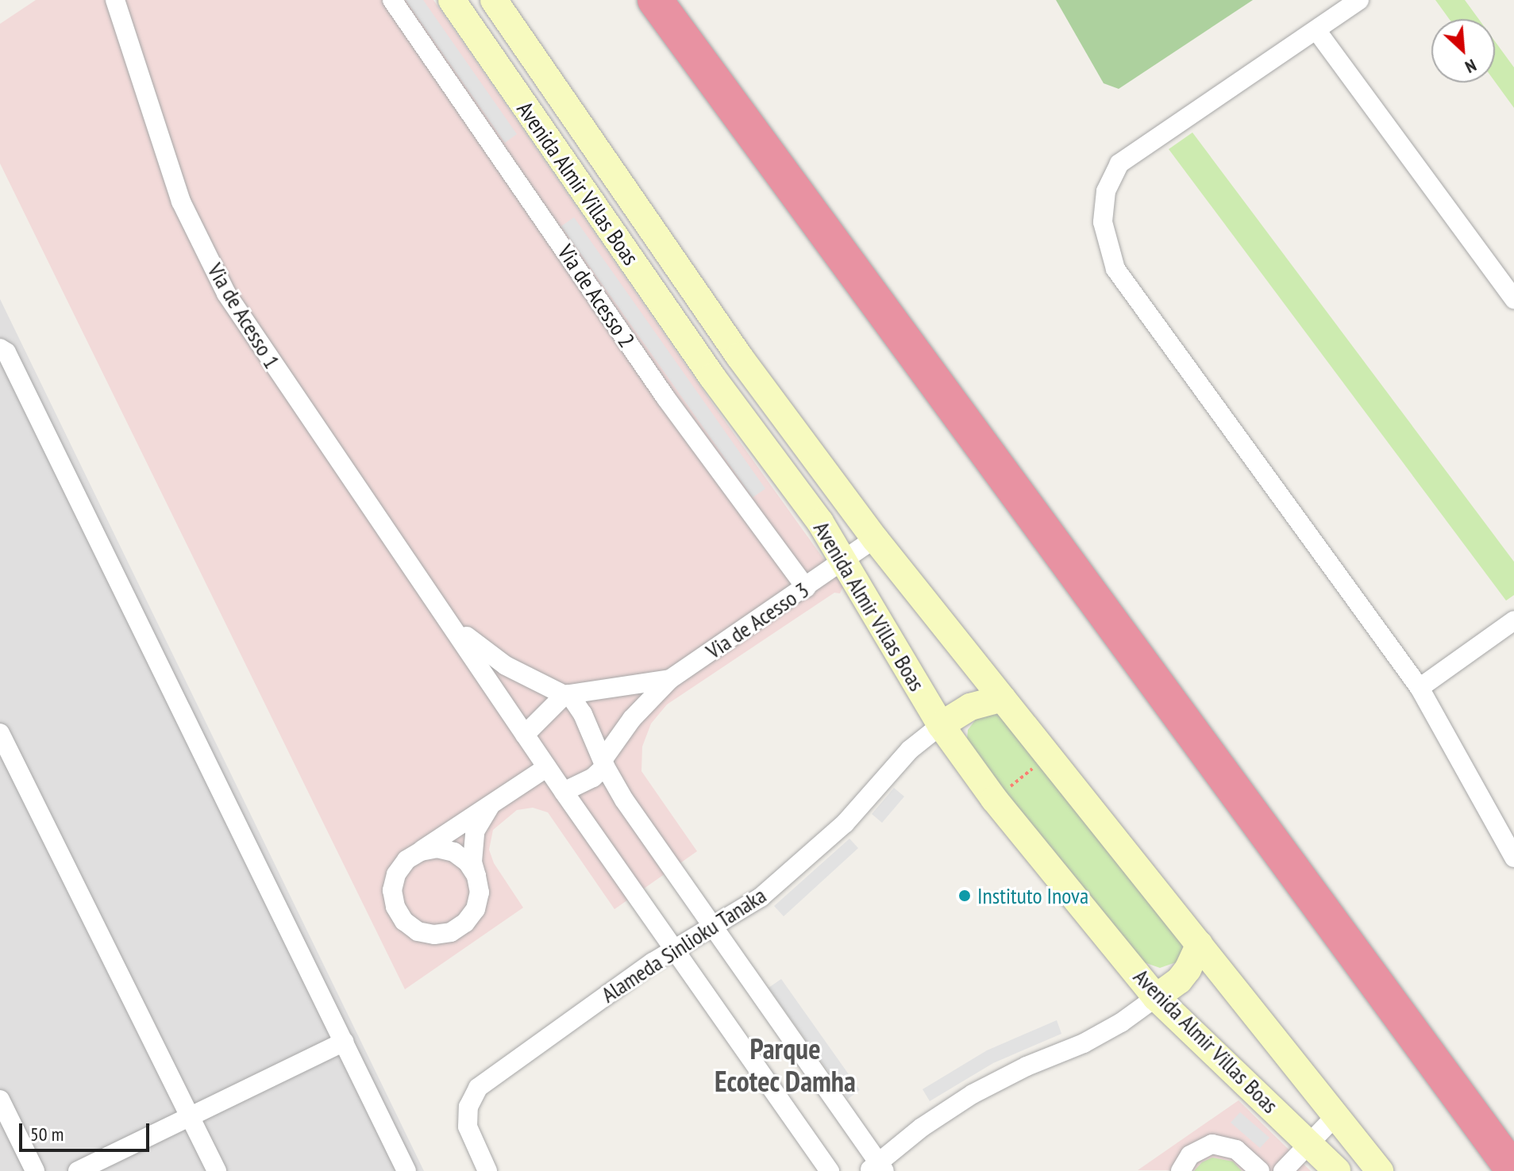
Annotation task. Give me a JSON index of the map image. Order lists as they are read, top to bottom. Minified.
{"streets":{"street":["Avenida Almir Villas Boas","Via de Acesso 2","Via de Acesso 1","Via de Acesso 3","Alameda Sinlioku Tanaka"]},"crossings":[["Avenida Almir Villas Boas","Via de Acesso 3"],["Avenida Almir Villas Boas","Alameda Sinlioku Tanaka"],["Via de Acesso 2","Via de Acesso 3"]],"districts":["Parque Ecotec Damha"],"places":["Instituto Inova"],"scale_bar":"50 m","north":"bottom right"}
